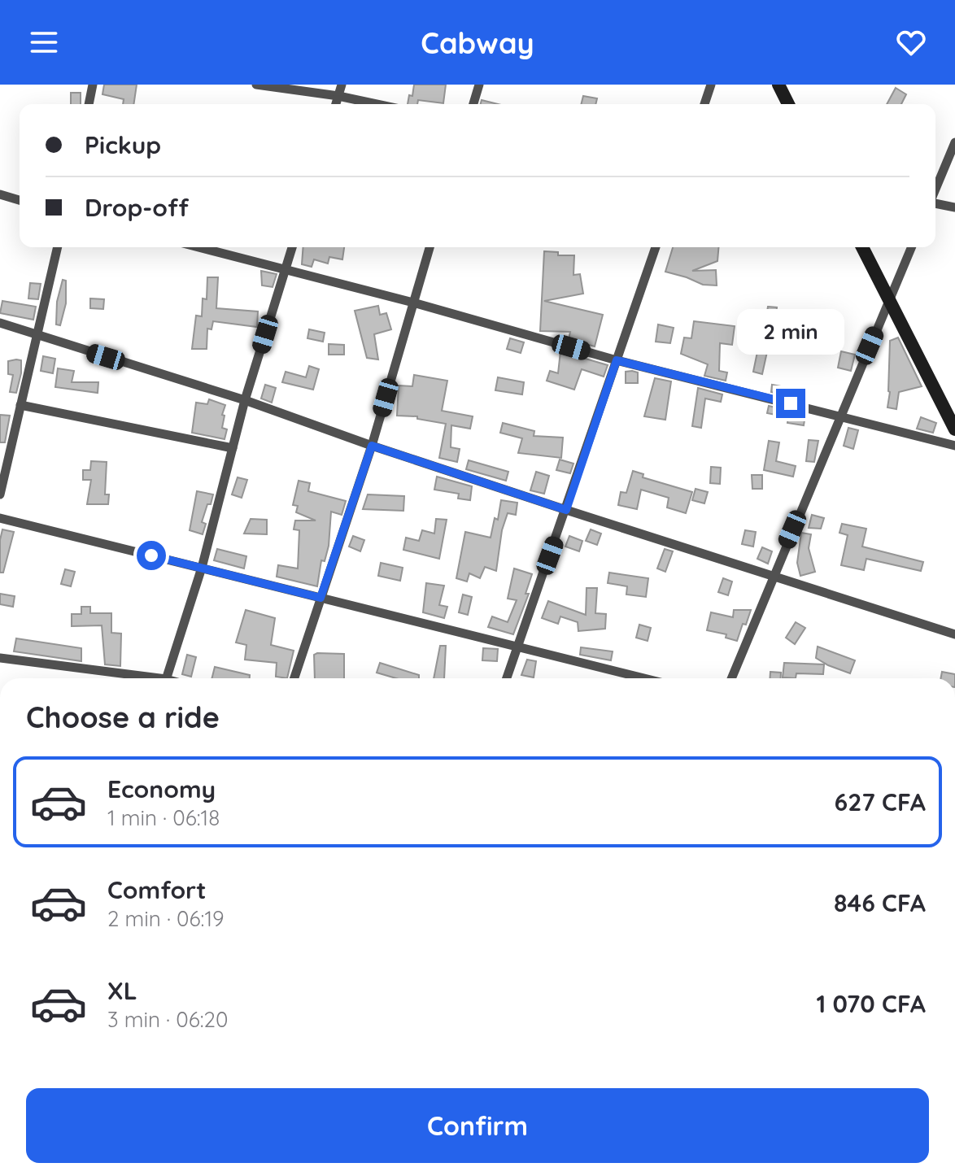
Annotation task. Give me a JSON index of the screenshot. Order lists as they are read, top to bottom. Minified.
{"page":{"header":"Cabway","banner":["Pickup","Drop-off"],"bubble":"2 min","heading":"Choose a ride","list":[{"name":"Economy","note":"1 min · 06:18","value":"627 CFA"},{"name":"Comfort","note":"2 min · 06:19","value":"846 CFA"},{"name":"XL","note":"3 min · 06:20","value":"1 070 CFA"}],"buttons":"Confirm"}}
